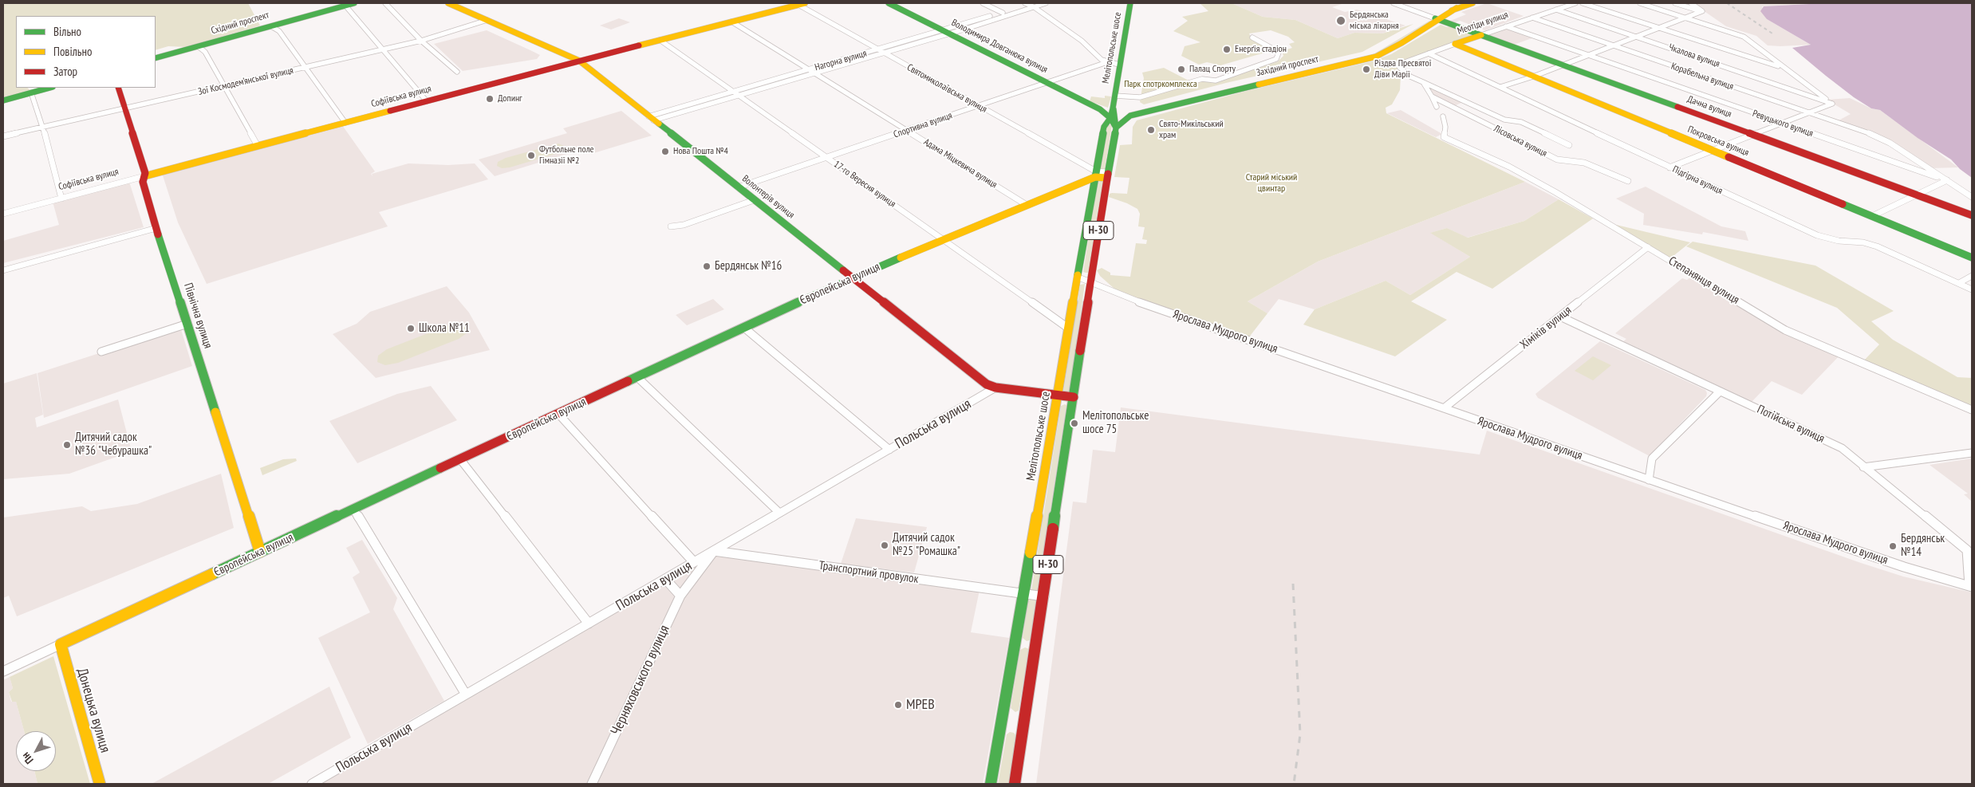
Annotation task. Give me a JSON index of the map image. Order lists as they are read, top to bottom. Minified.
{"streets":{"street":["Східний проспект","Меотіди вулиця","Володимира Довганюка вулиця","Мелітопольське шосе","Чкалова вулиця","Нагорна вулиця","Західний проспект","Корабельна вулиця","Зої Космодем’янської вулиця","Святомиколаївська вулиця","Софіївська вулиця","Дачна вулиця","Ревуцького вулиця","Спортивна вулиця","Лісовська вулиця","Покровська вулиця","Адама Міцкевича вулиця","Підгірна вулиця","17-го Вересня вулиця","Волонтерів вулиця","Н-30","Степанянця вулиця","Європейська вулиця","Північна вулиця","Хіміків вулиця","Ярослава Мудрого вулиця","Польська вулиця","Потійська вулиця","Транспортний провулок","Черняховського вулиця","Донецька вулиця"]},"crossings":[["Меотіди вулиця","Чкалова вулиця"],["Меотіди вулиця","Корабельна вулиця"],["Меотіди вулиця","Дачна вулиця"],["Меотіди вулиця","Ревуцького вулиця"],["Меотіди вулиця","Лісовська вулиця"],["Меотіди вулиця","Покровська вулиця"],["Меотіди вулиця","Підгірна вулиця"],["Володимира Довганюка вулиця","Мелітопольське шосе"],["Володимира Довганюка вулиця","Нагорна вулиця"],["Володимира Довганюка вулиця","Західний проспект"],["Володимира Довганюка вулиця","Спортивна вулиця"],["Мелітопольське шосе","Західний проспект"],["Мелітопольське шосе","Святомиколаївська вулиця"],["Мелітопольське шосе","17-го Вересня вулиця"],["Мелітопольське шосе","Волонтерів вулиця"],["Мелітопольське шосе","Європейська вулиця"],["Мелітопольське шосе","Ярослава Мудрого вулиця"],["Мелітопольське шосе","Транспортний провулок"],["Нагорна вулиця","Святомиколаївська вулиця"],["Нагорна вулиця","Адама Міцкевича вулиця"],["Нагорна вулиця","17-го Вересня вулиця"],["Нагорна вулиця","Волонтерів вулиця"],["Західний проспект","Дачна вулиця"],["Західний проспект","Н-30"],["Корабельна вулиця","Ревуцького вулиця"],["Зої Космодем’янської вулиця","Волонтерів вулиця"],["Зої Космодем’янської вулиця","Північна вулиця"],["Святомиколаївська вулиця","Софіївська вулиця"],["Святомиколаївська вулиця","Спортивна вулиця"],["Святомиколаївська вулиця","Європейська вулиця"],["Софіївська вулиця","Адама Міцкевича вулиця"],["Софіївська вулиця","17-го Вересня вулиця"],["Софіївська вулиця","Волонтерів вулиця"],["Софіївська вулиця","Північна вулиця"],["Спортивна вулиця","Адама Міцкевича вулиця"],["Спортивна вулиця","17-го Вересня вулиця"],["Спортивна вулиця","Волонтерів вулиця"],["Адама Міцкевича вулиця","Європейська вулиця"],["17-го Вересня вулиця","Європейська вулиця"],["Волонтерів вулиця","Н-30"],["Волонтерів вулиця","Європейська вулиця"],["Волонтерів вулиця","Польська вулиця"],["Н-30","Ярослава Мудрого вулиця"],["Н-30","Транспортний провулок"],["Степанянця вулиця","Хіміків вулиця"],["Європейська вулиця","Північна вулиця"],["Європейська вулиця","Донецька вулиця"],["Хіміків вулиця","Ярослава Мудрого вулиця"],["Хіміків вулиця","Потійська вулиця"],["Ярослава Мудрого вулиця","Потійська вулиця"],["Польська вулиця","Транспортний провулок"]],"parks":["Парк спотркомплекса","Старий міський цвинтар"],"places":["Бердянська міська лікарня","Енерґія стадіон","Палац Спорту","Різдва Пресвятої Діви Марії","Допинг","Свято-Микільський храм","Нова Пошта №4","Футбольне поле Гімназії №2","Бердянськ №16","Школа №11","Мелітопольське шосе 75","Дитячий садок №36 \"Чебурашка\"","Дитячий садок №25 \"Ромашка\"","Бердянськ №14","МРЕВ"],"legend":["Вільно","Повільно","Затор"],"north":"bottom left"}
